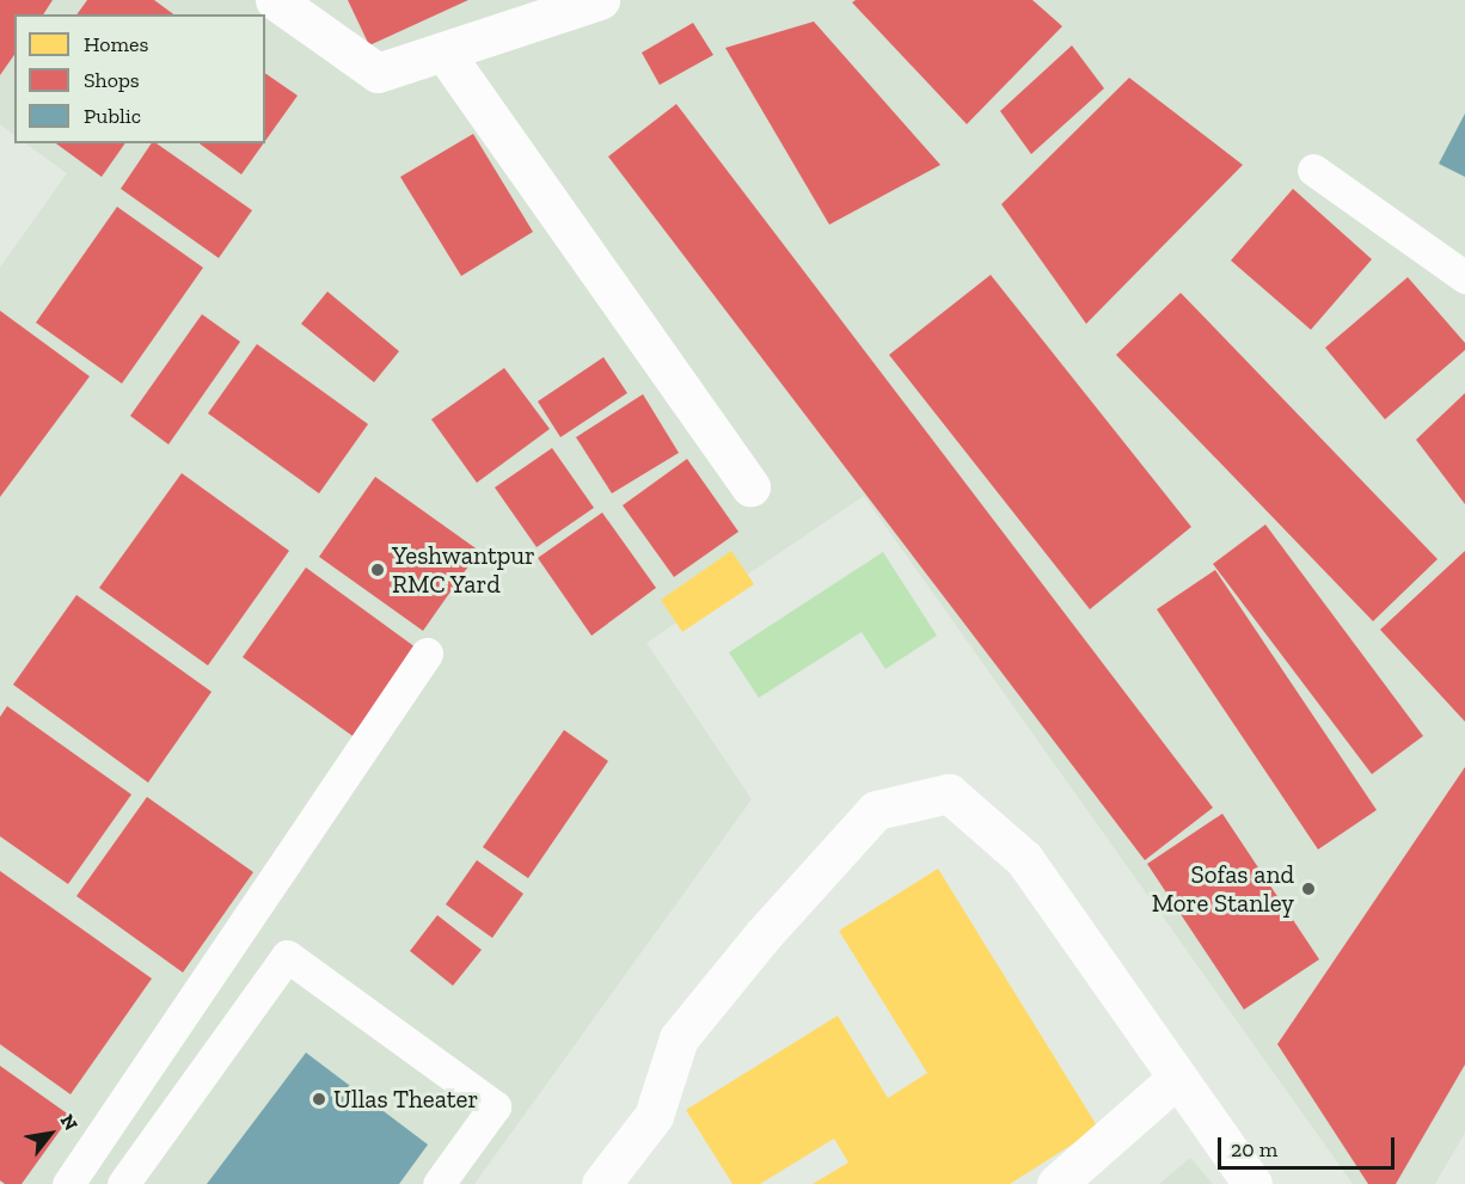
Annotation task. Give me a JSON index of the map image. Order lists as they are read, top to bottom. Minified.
{"places":["Yeshwantpur RMC Yard","Sofas and More Stanley","Ullas Theater"],"legend":["Homes","Shops","Public"],"scale_bar":"20 m","north":"top right"}
